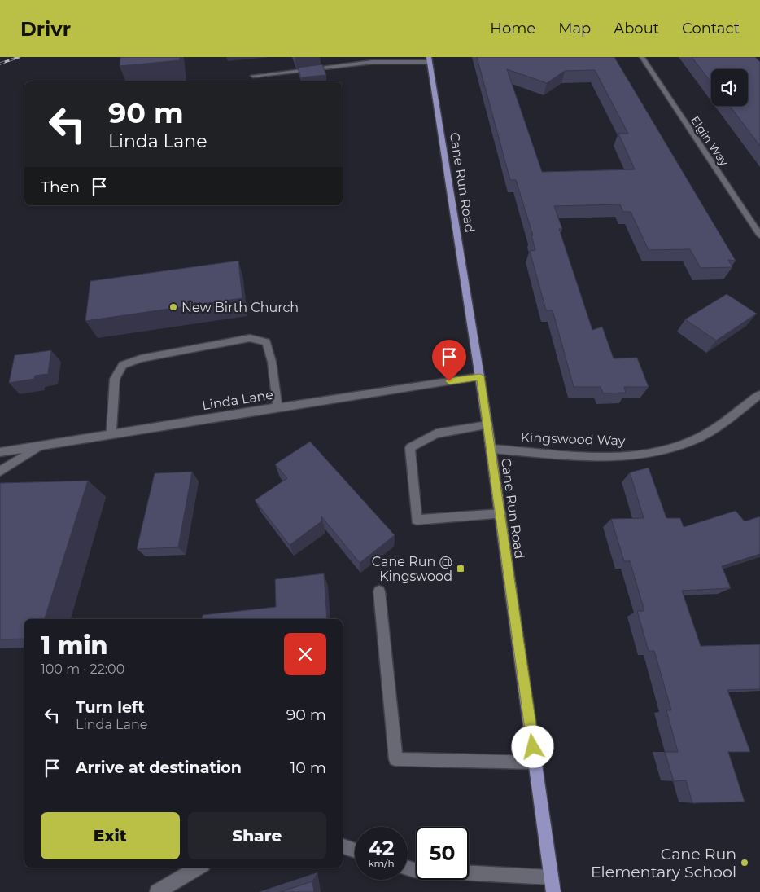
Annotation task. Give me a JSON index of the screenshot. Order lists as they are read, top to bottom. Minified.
{"streets":{"main road":["Cane Run Road"],"street":["Elgin Way","Linda Lane","Kingswood Way"]},"crossings":[["Cane Run Road","Linda Lane"],["Cane Run Road","Kingswood Way"]],"places":{"other":["New Birth Church","Cane Run Elementary School"],"transit":["Cane Run @ Kingswood"]},"page":{"header":"Drivr","nav":["Home","Map","About","Contact"],"turn":["90 m","Linda Lane"],"then":"Then","heading":["1 min","100 m · 22:00"],"list":[{"name":"Turn left","note":"Linda Lane","value":"90 m"},{"name":"Arrive at destination","value":"10 m"}],"buttons":["Exit","Share"],"speed":"42 km/h","limit":"50"}}
